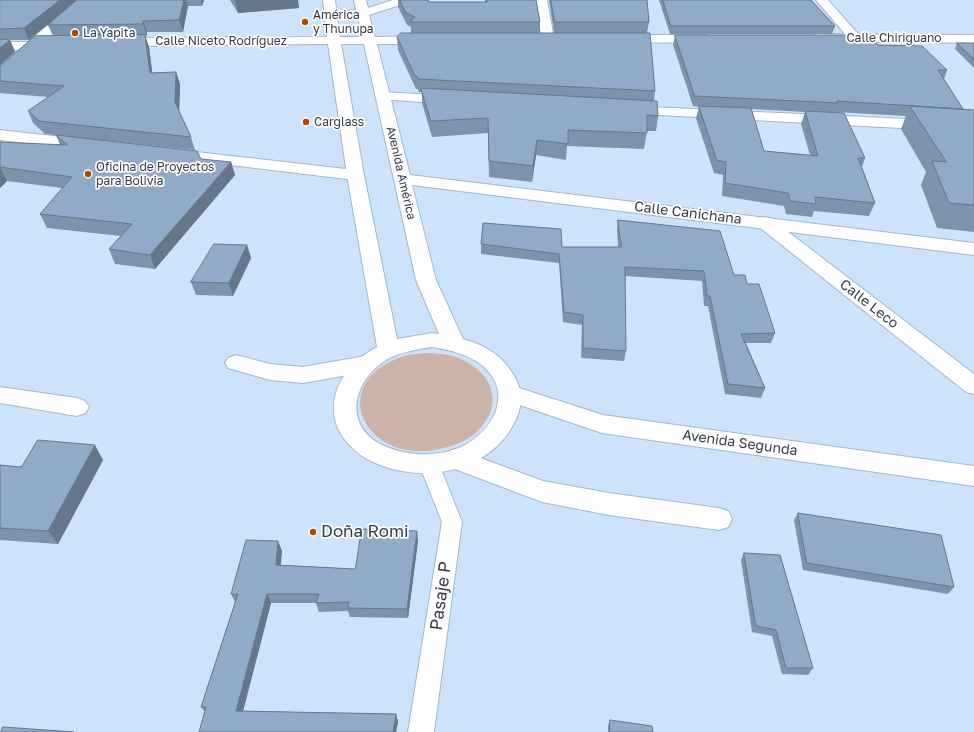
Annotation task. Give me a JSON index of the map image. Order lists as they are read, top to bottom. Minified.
{"streets":{"street":["Calle Chiriguano","Calle Niceto Rodríguez","Avenida América","Calle Canichana","Calle Leco","Avenida Segunda"],"lane":["Pasaje P"]},"crossings":[["Avenida América","Calle Canichana"],["Calle Canichana","Calle Leco"]],"places":["América y Thunupa","La Yapita","Carglass","Oficina de Proyectos para Bolivia","Doña Romi"]}
